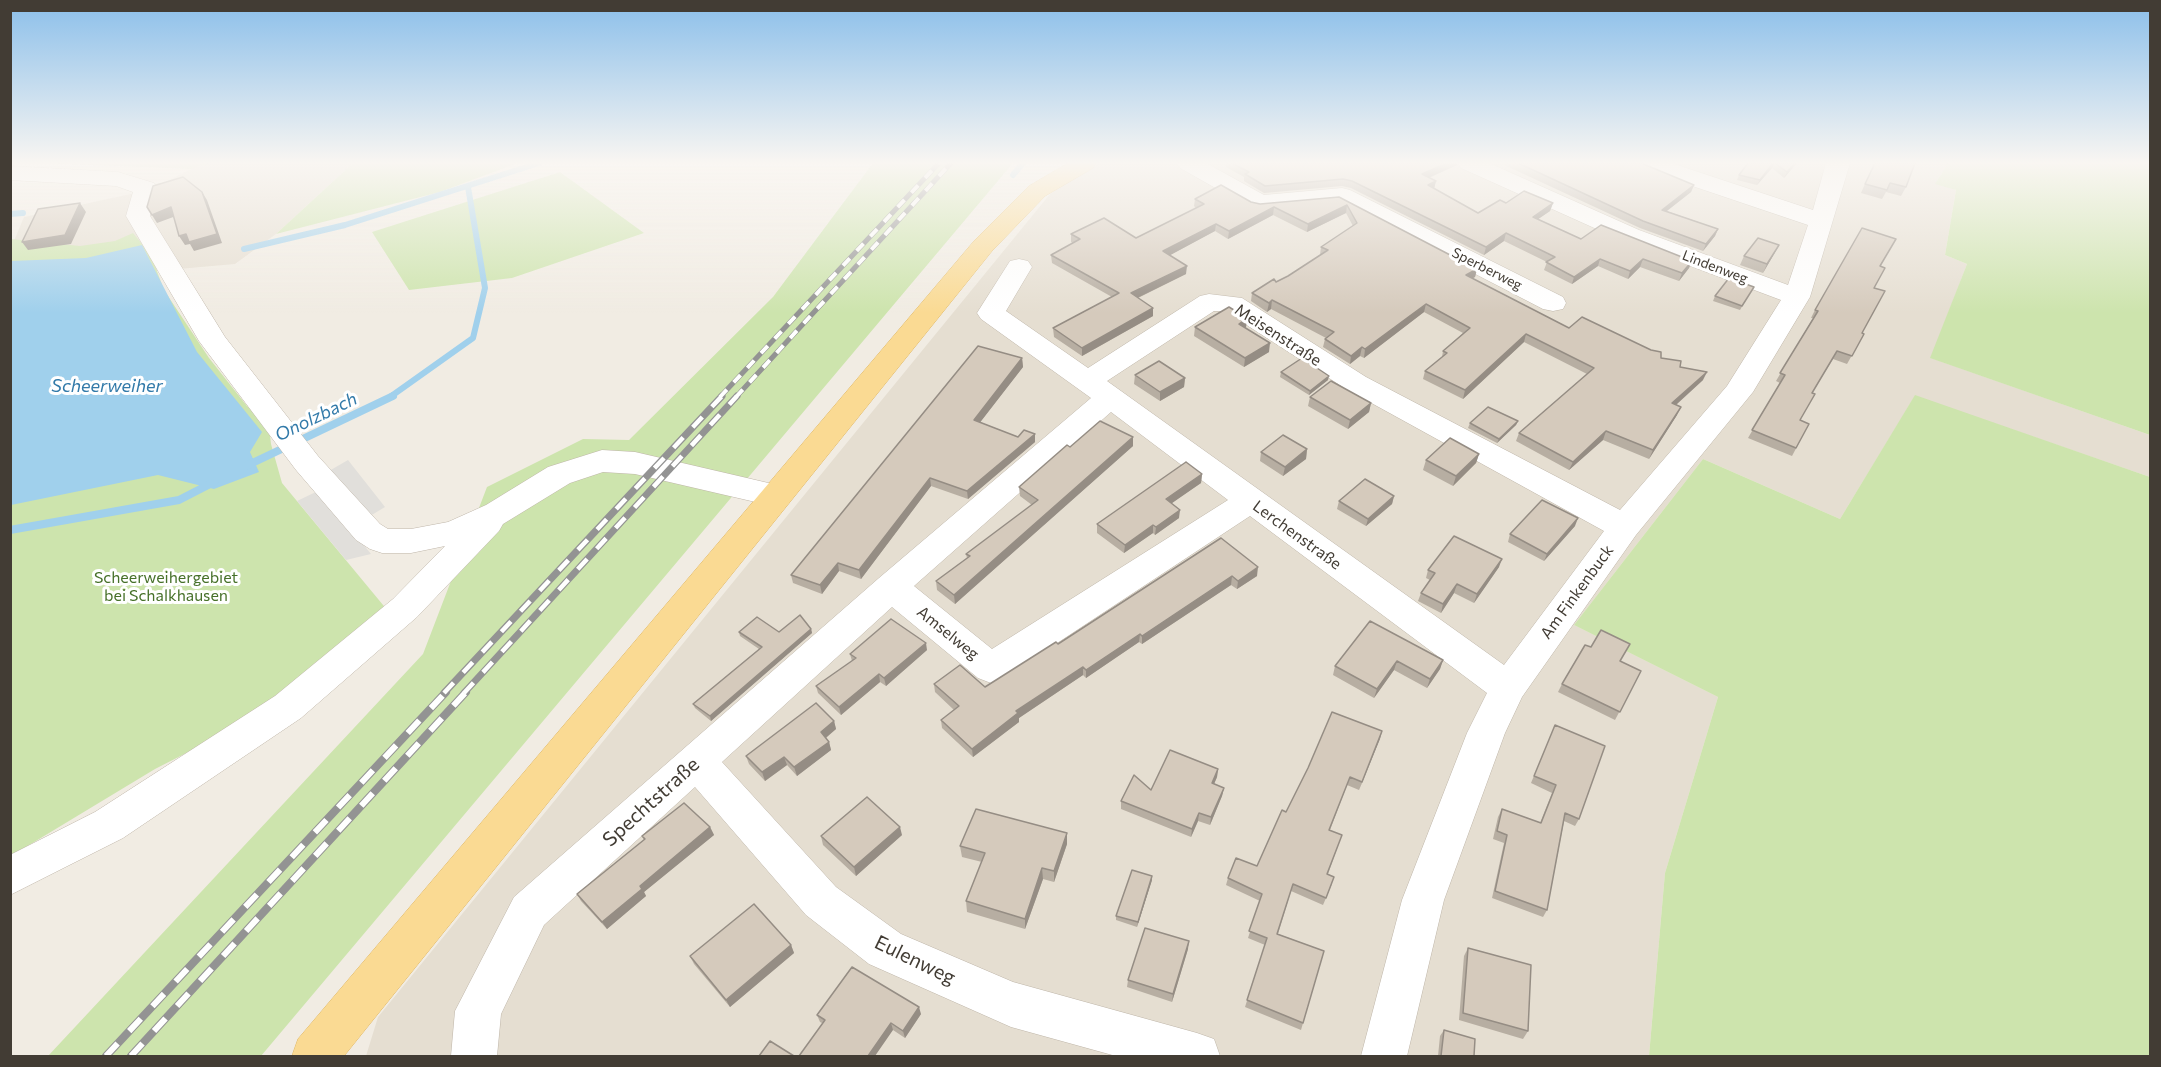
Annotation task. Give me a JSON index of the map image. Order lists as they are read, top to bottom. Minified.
{"streets":{"street":["Lindenweg","Sperberweg","Meisenstraße","Lerchenstraße","Am Finkenbuck","Amselweg","Spechtstraße","Eulenweg"]},"crossings":[["Lindenweg","Am Finkenbuck"],["Meisenstraße","Lerchenstraße"],["Meisenstraße","Am Finkenbuck"],["Lerchenstraße","Am Finkenbuck"],["Lerchenstraße","Amselweg"],["Amselweg","Spechtstraße"],["Spechtstraße","Eulenweg"]],"water":["Scheerweiher","Onolzbach"],"parks":["Scheerweihergebiet bei Schalkhausen"]}
